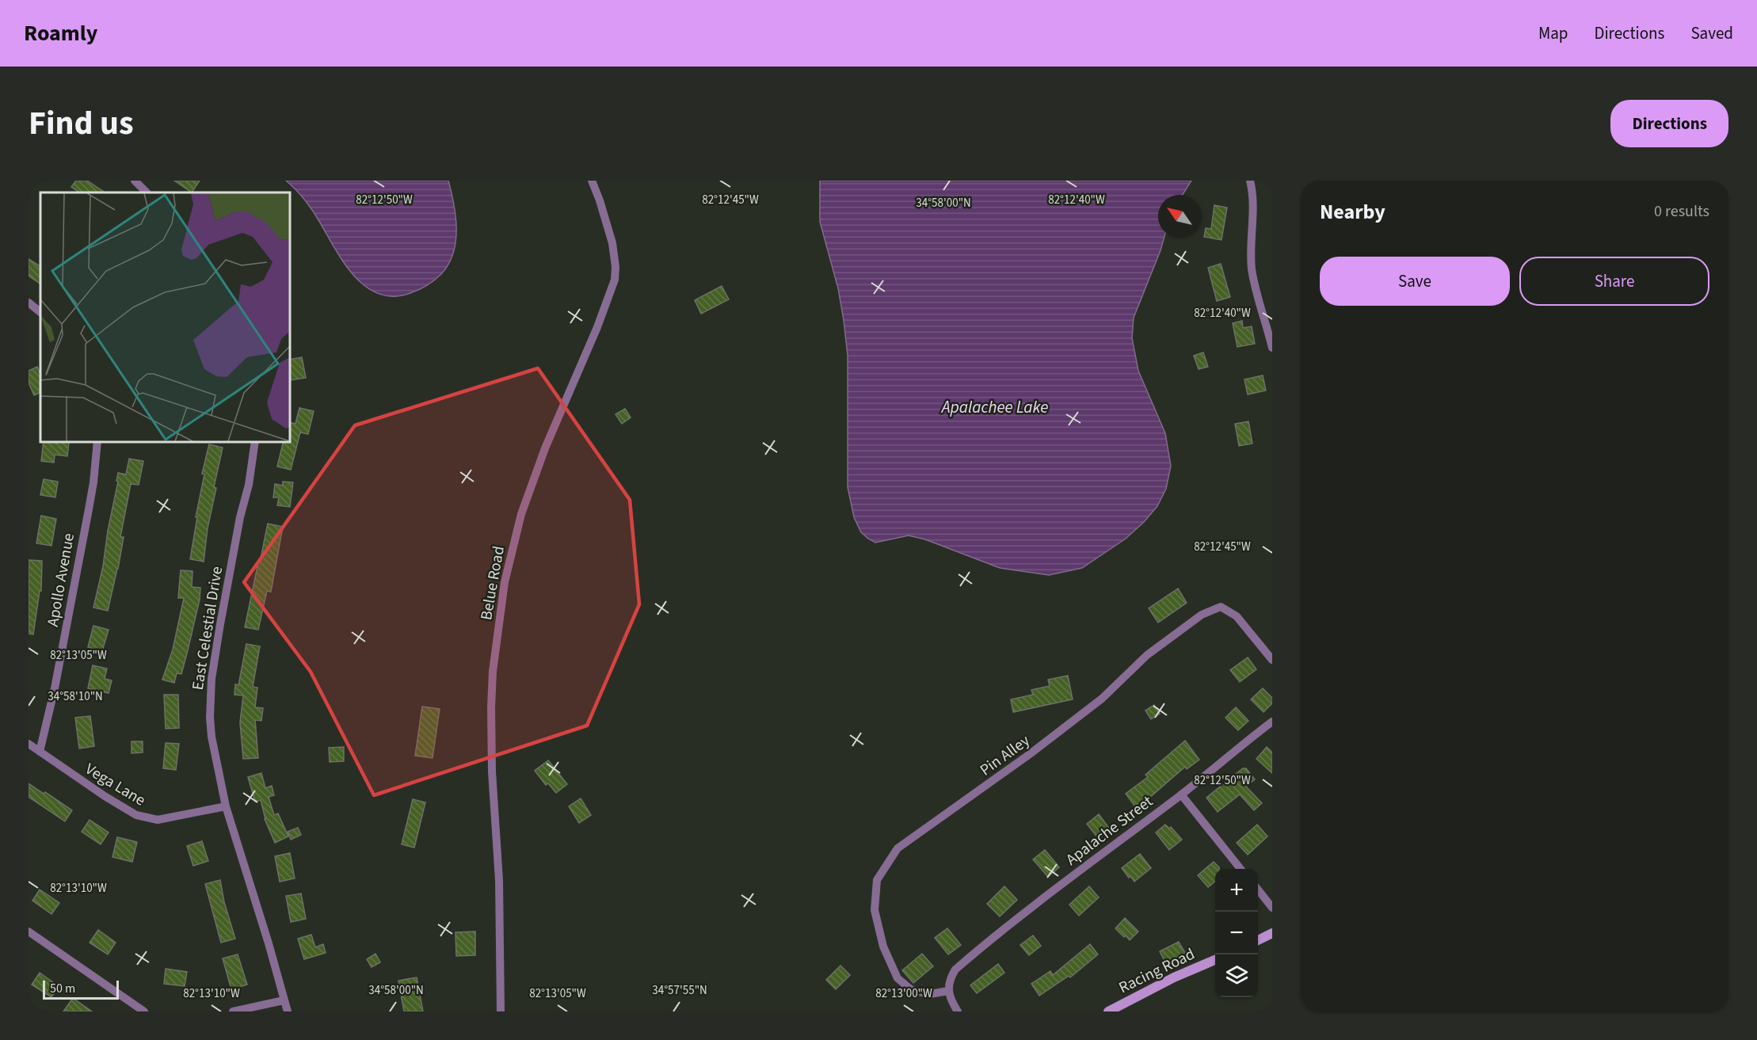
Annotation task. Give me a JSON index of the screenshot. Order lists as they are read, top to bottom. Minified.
{"streets":{"street":["Apollo Avenue","Belue Road","East Celestial Drive","Pin Alley","Vega Lane","Apalache Street","Racing Road"]},"crossings":[["Apollo Avenue","Vega Lane"],["East Celestial Drive","Vega Lane"],["Pin Alley","Apalache Street"]],"water":["Apalachee Lake"],"scale_bar":"50 m","north":"top left","page":{"header":"Roamly","nav":["Map","Directions","Saved"],"title":"Find us","buttons":["Directions",["Save","Share"]],"heading":["Nearby","0 results"],"map_buttons":["+","−"],"scale":"50 m"},"coordinates":["82°12'50\"W","82°12'45\"W","82°12'40\"W","34°58'00\"N","82°13'05\"W","34°58'10\"N","82°13'10\"W","34°57'55\"N","82°13'00\"W"]}
